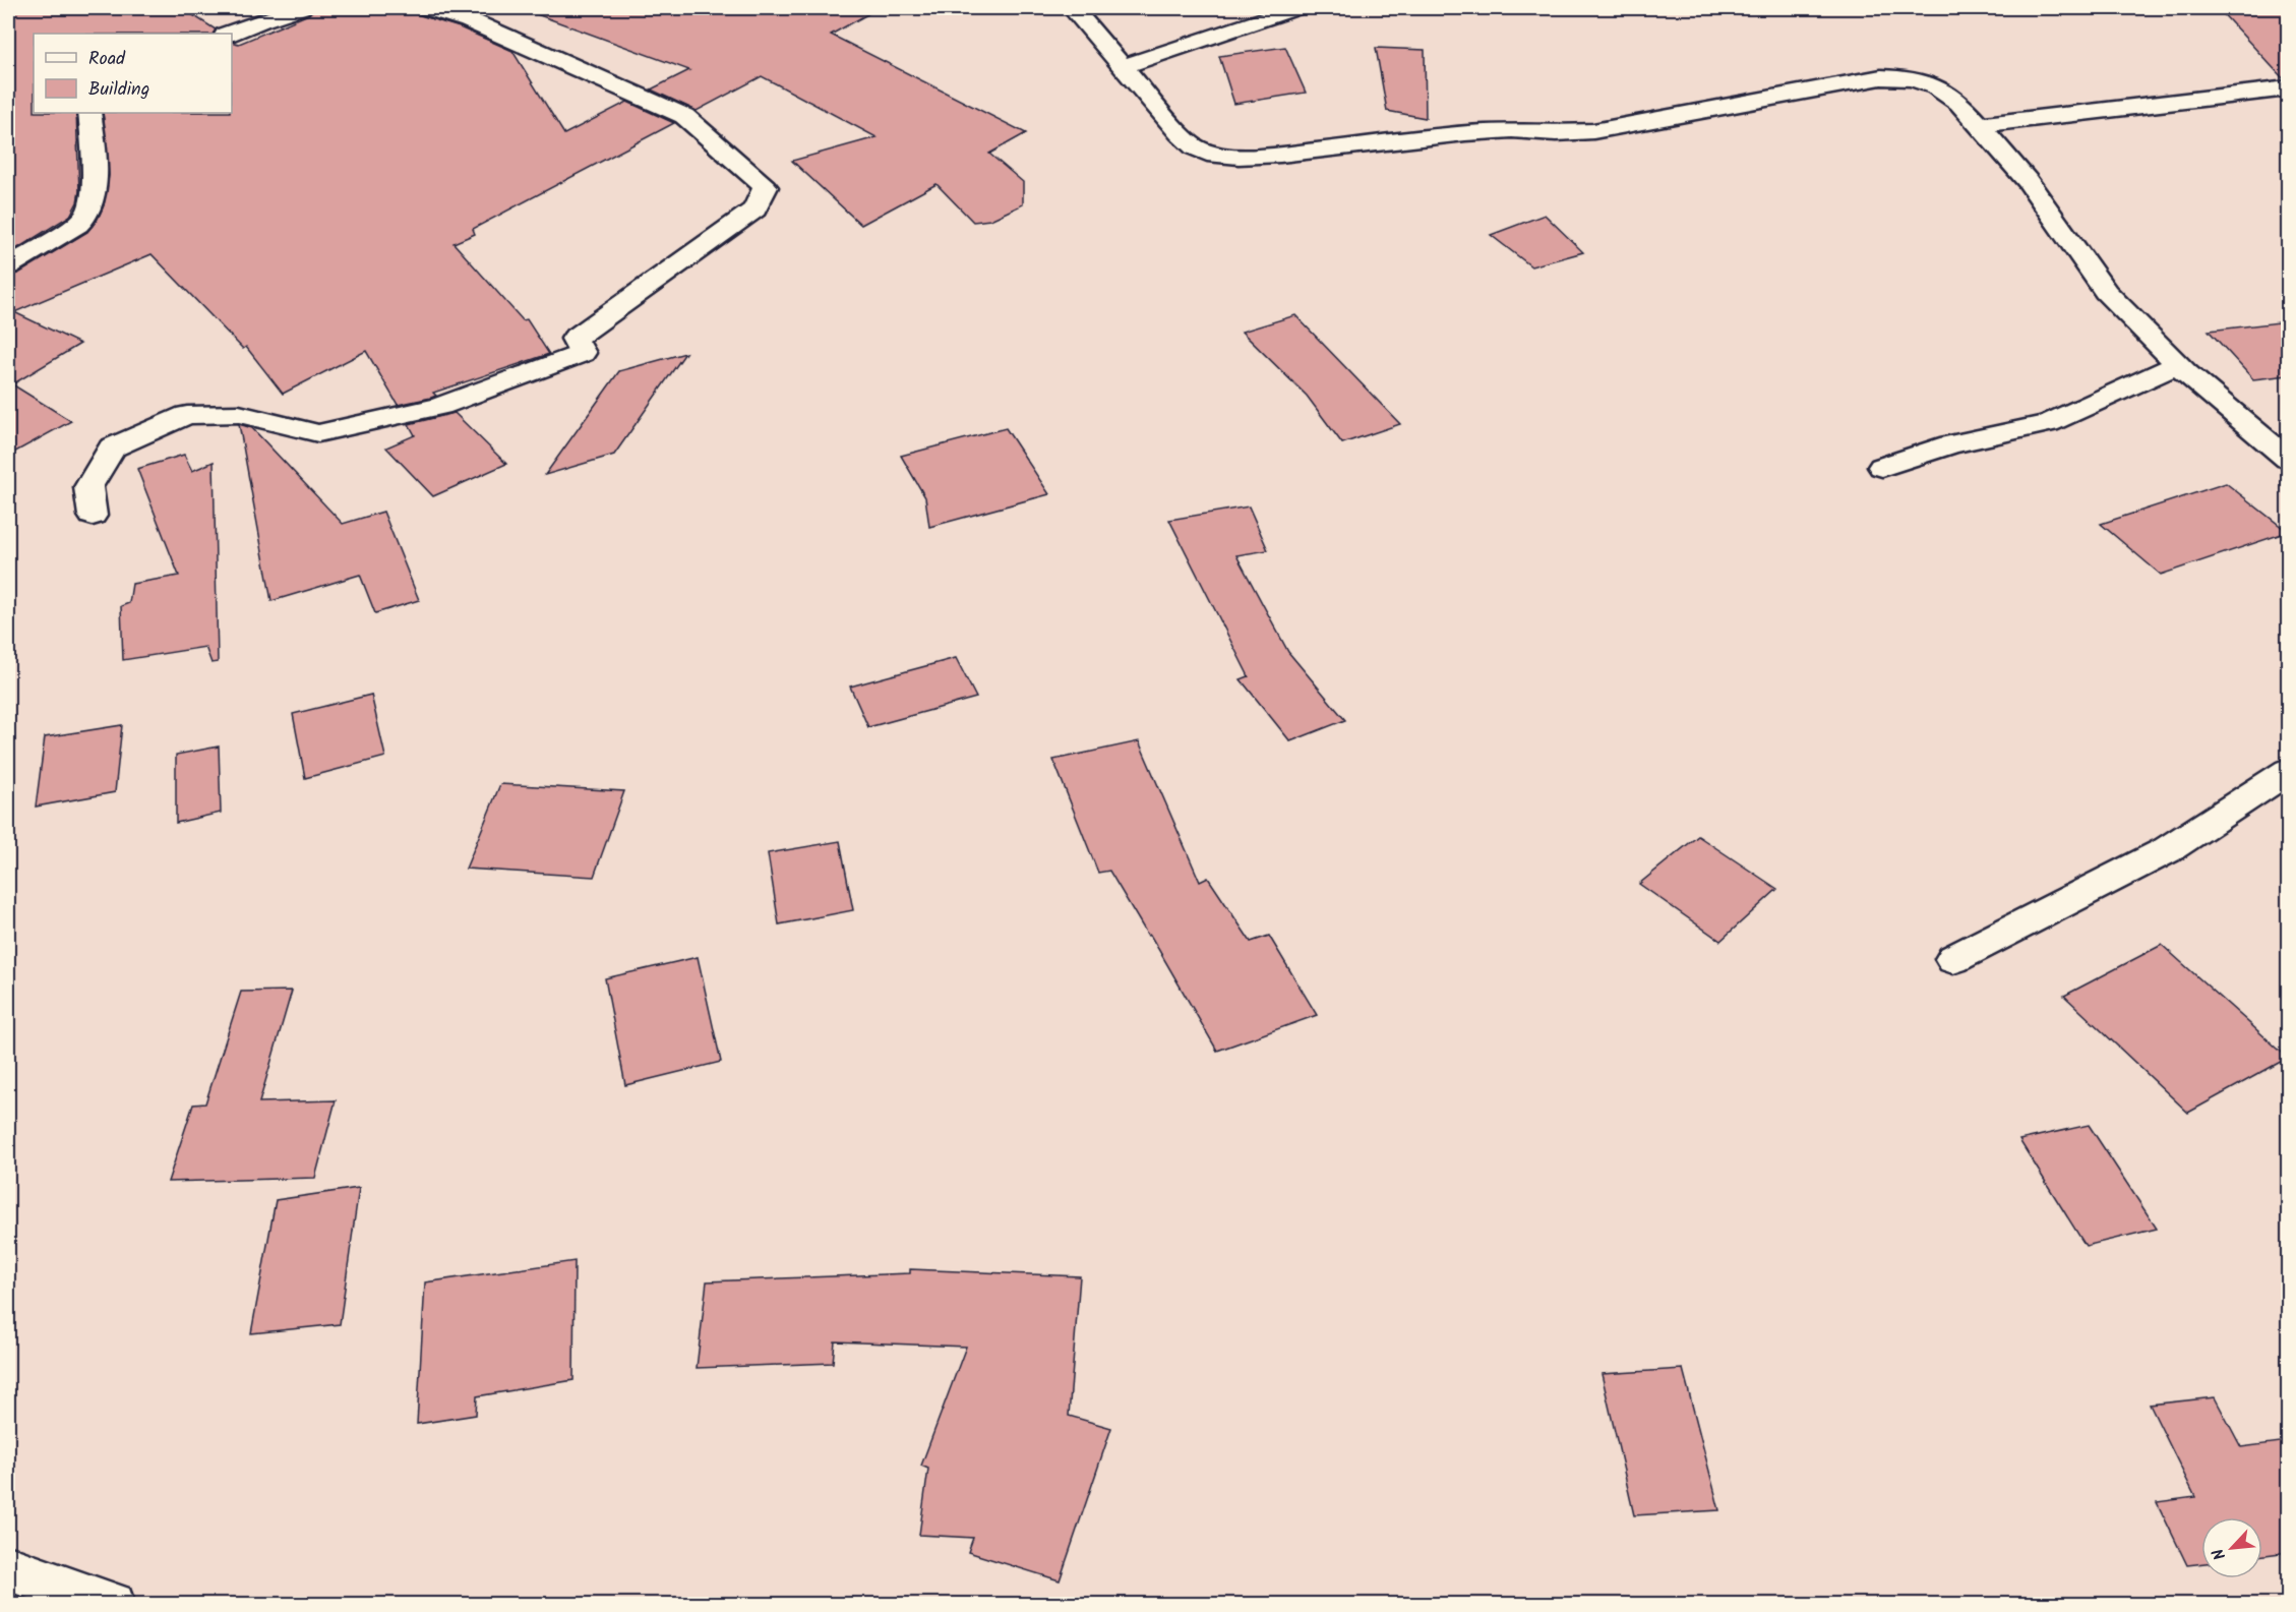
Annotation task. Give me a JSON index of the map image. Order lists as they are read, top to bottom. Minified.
{"legend":["Road","Building"],"north":"bottom left"}
